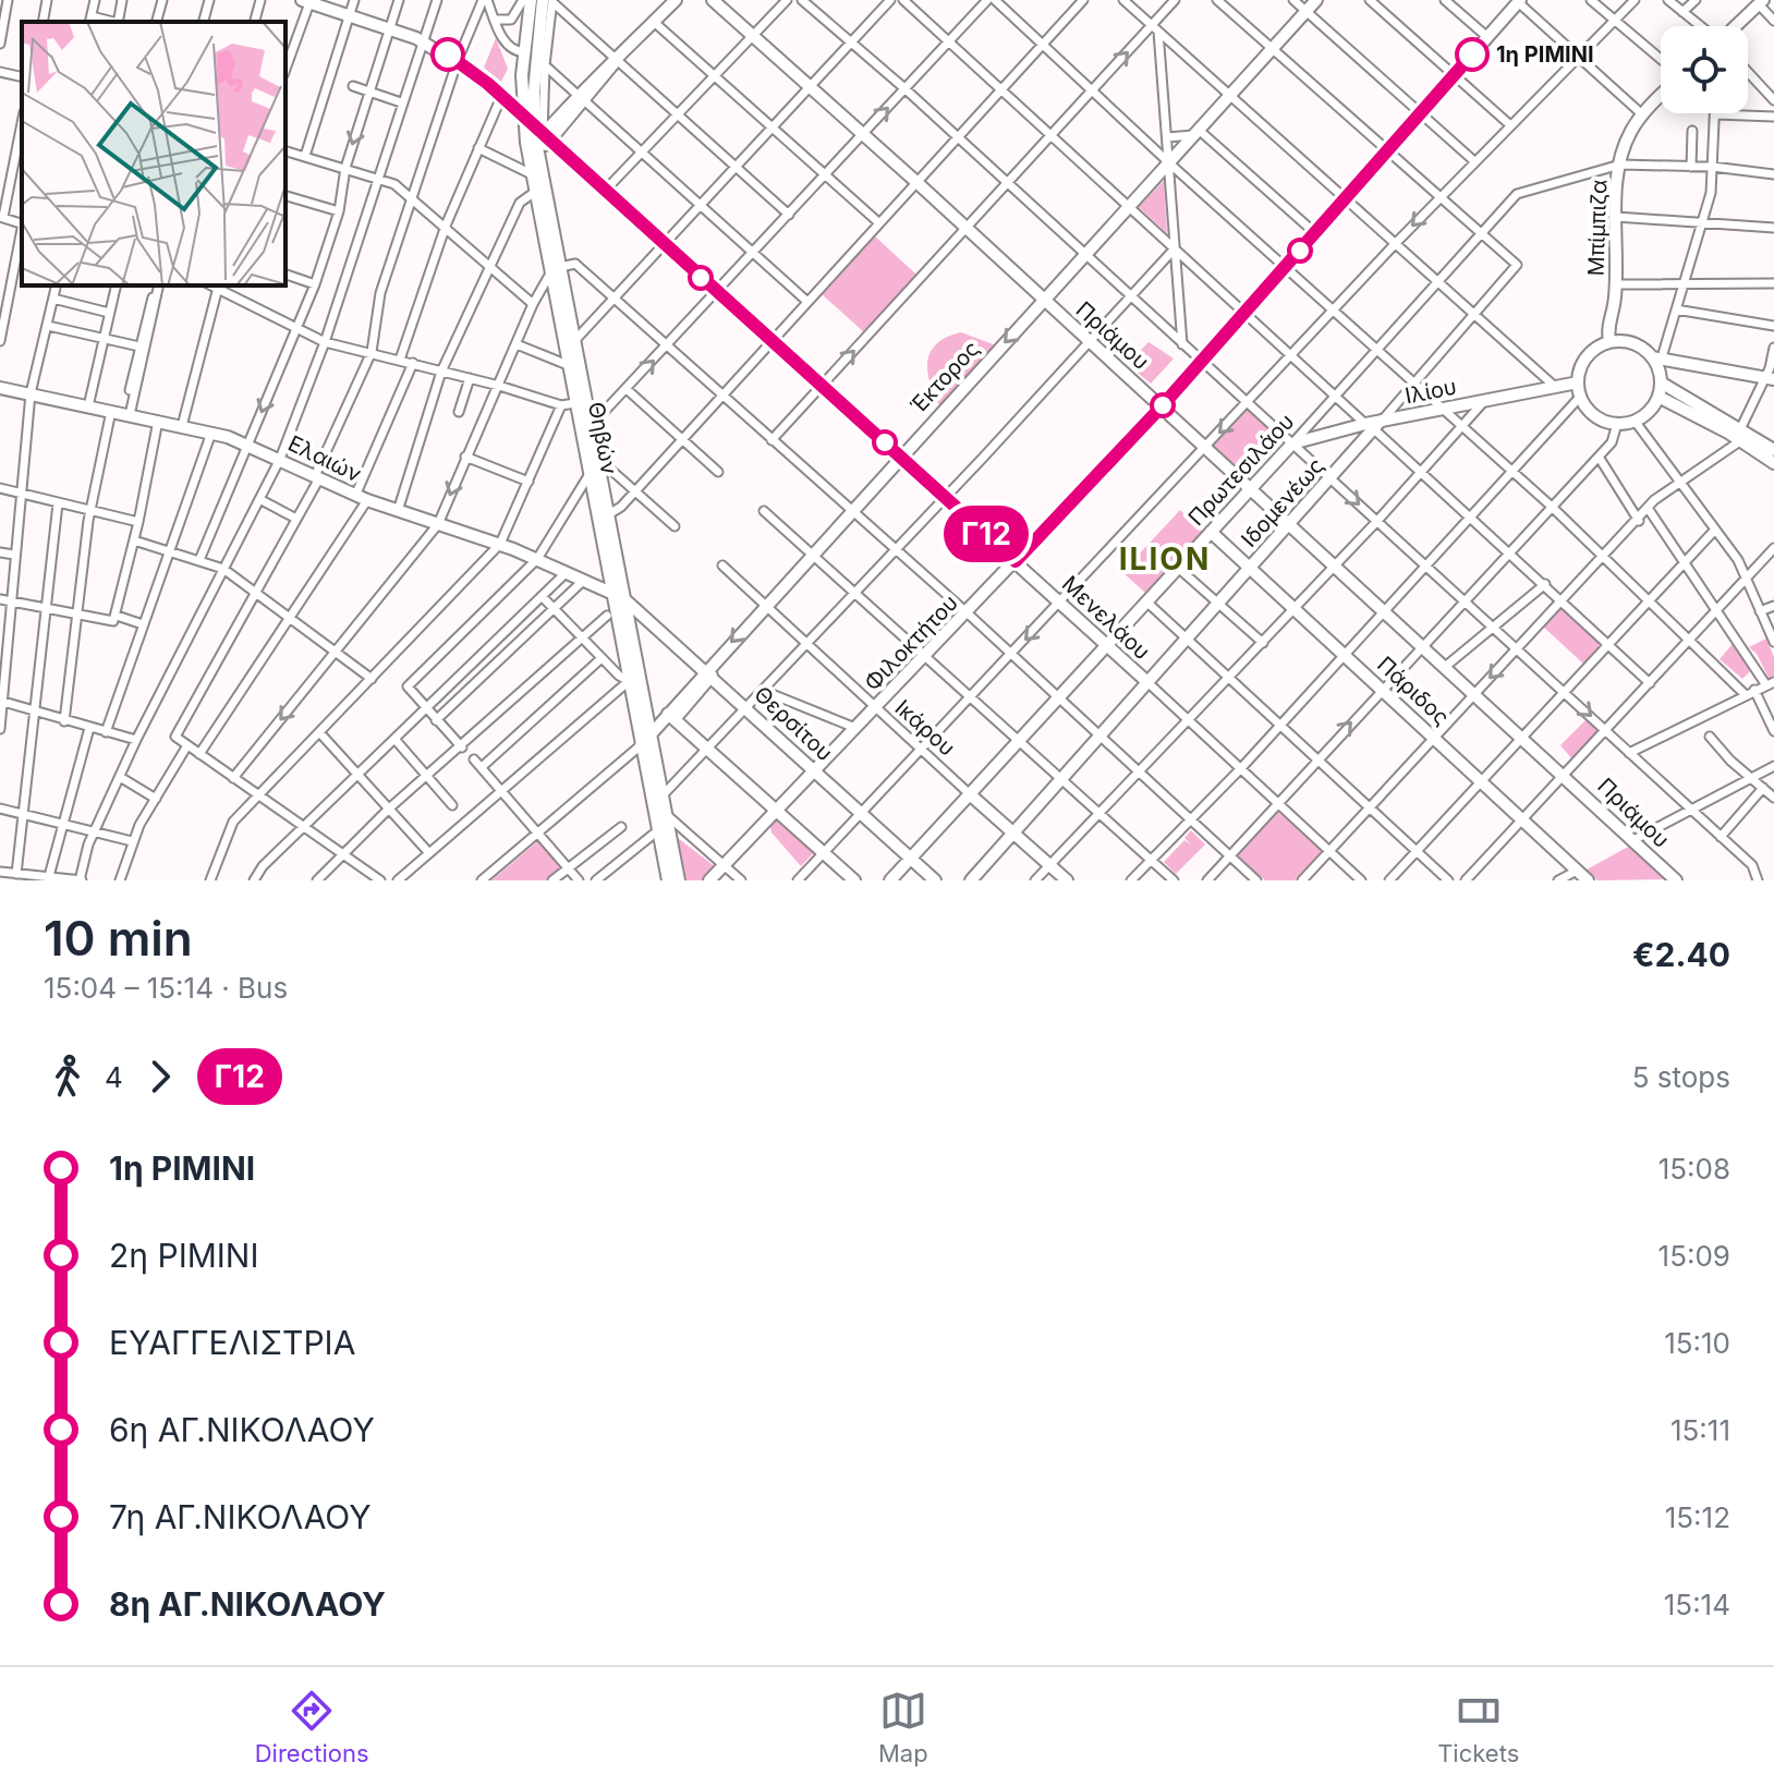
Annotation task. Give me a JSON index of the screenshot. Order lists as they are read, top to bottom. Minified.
{"streets":{"street":["Μπίμπιζα","Πριάμου","Έκτορος","Ιλίου","Θηβών","Ελαιών","Πρωτεσιλάου","Ιδομενέως","Μενελάου","Φιλοκτήτου","Πάριδος","Θερσίτου","Ικάρου"]},"crossings":[["Μπίμπιζα","Ιλίου"],["Μπίμπιζα","Πρωτεσιλάου"],["Πριάμου","Έκτορος"],["Πριάμου","Πρωτεσιλάου"],["Πριάμου","Ιδομενέως"],["Πριάμου","Φιλοκτήτου"],["Έκτορος","Θηβών"],["Έκτορος","Μενελάου"],["Έκτορος","Θερσίτου"],["Έκτορος","Ικάρου"],["Ιλίου","Πρωτεσιλάου"],["Ιλίου","Ιδομενέως"],["Θηβών","Ελαιών"],["Θηβών","Μενελάου"],["Θηβών","Θερσίτου"],["Ελαιών","Θερσίτου"],["Πρωτεσιλάου","Ιδομενέως"],["Πρωτεσιλάου","Μενελάου"],["Πρωτεσιλάου","Πάριδος"],["Πρωτεσιλάου","Θερσίτου"],["Πρωτεσιλάου","Ικάρου"],["Ιδομενέως","Μενελάου"],["Ιδομενέως","Πάριδος"],["Ιδομενέως","Ικάρου"],["Μενελάου","Φιλοκτήτου"],["Φιλοκτήτου","Θερσίτου"],["Φιλοκτήτου","Ικάρου"]],"districts":["ILION"],"places":["1η ΡΙΜΙΝΙ"],"lines":["bus line Γ12"],"page":{"on_map":"Γ12","heading":["10 min","15:04 – 15:14 · Bus","€2.40"],"legs":["4","Γ12","5 stops"],"list":[{"name":"1η ΡΙΜΙΝΙ","value":"15:08"},{"name":"2η ΡΙΜΙΝΙ","value":"15:09"},{"name":"ΕΥΑΓΓΕΛΙΣΤΡΙΑ","value":"15:10"},{"name":"6η ΑΓ.ΝΙΚΟΛΑΟΥ","value":"15:11"},{"name":"7η ΑΓ.ΝΙΚΟΛΑΟΥ","value":"15:12"},{"name":"8η ΑΓ.ΝΙΚΟΛΑΟΥ","value":"15:14"}],"tabs":["Directions","Map","Tickets"]}}
